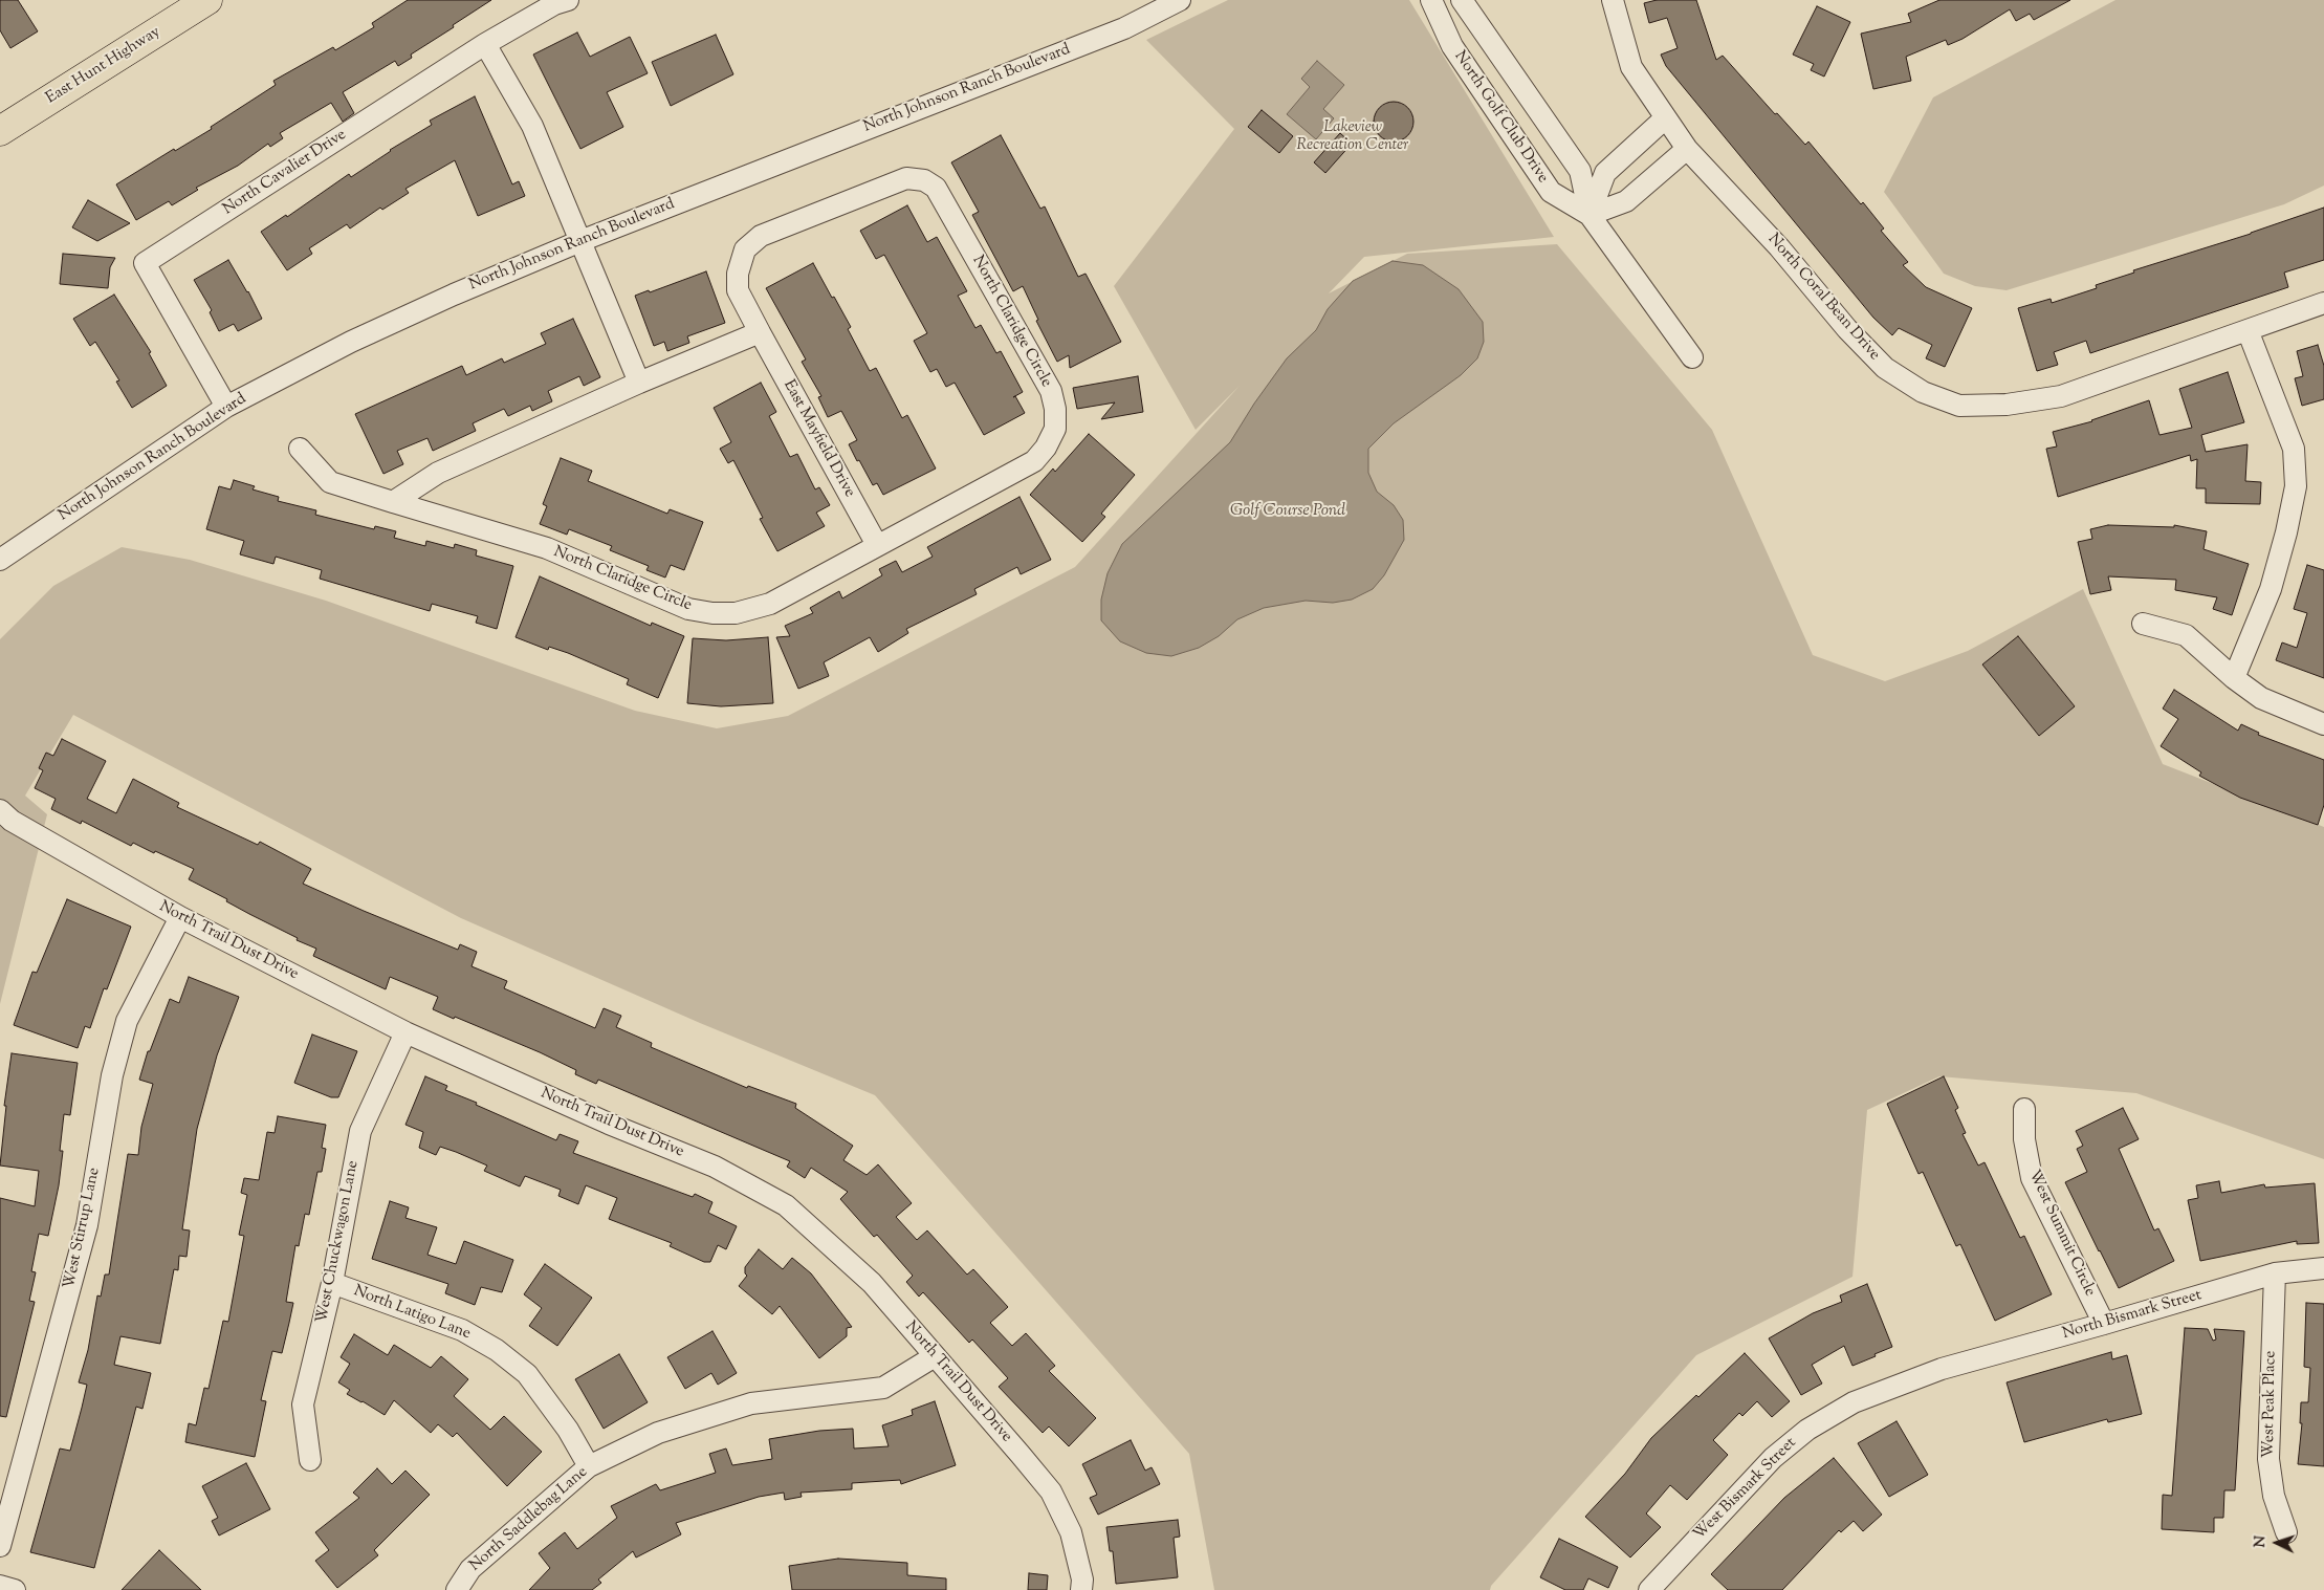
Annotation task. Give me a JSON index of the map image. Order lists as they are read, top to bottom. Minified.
{"streets":{"main road":["East Hunt Highway"],"street":["North Johnson Ranch Boulevard","North Golf Club Drive","North Cavalier Drive","North Coral Bean Drive","North Claridge Circle","East Mayfield Drive","North Trail Dust Drive","West Stirrup Lane","West Summit Circle","West Chuckwagon Lane","North Latigo Lane","North Bismark Street","West Peak Place","West Bismark Street","North Saddlebag Lane"]},"crossings":[["North Johnson Ranch Boulevard","North Cavalier Drive"],["North Claridge Circle","East Mayfield Drive"],["North Trail Dust Drive","West Stirrup Lane"],["North Trail Dust Drive","West Chuckwagon Lane"],["North Trail Dust Drive","North Saddlebag Lane"],["West Summit Circle","North Bismark Street"],["West Chuckwagon Lane","North Latigo Lane"],["North Latigo Lane","North Saddlebag Lane"],["North Bismark Street","West Peak Place"],["North Bismark Street","West Bismark Street"]],"water":["Golf Course Pond"],"parks":["Lakeview Recreation Center"],"north":"left"}
